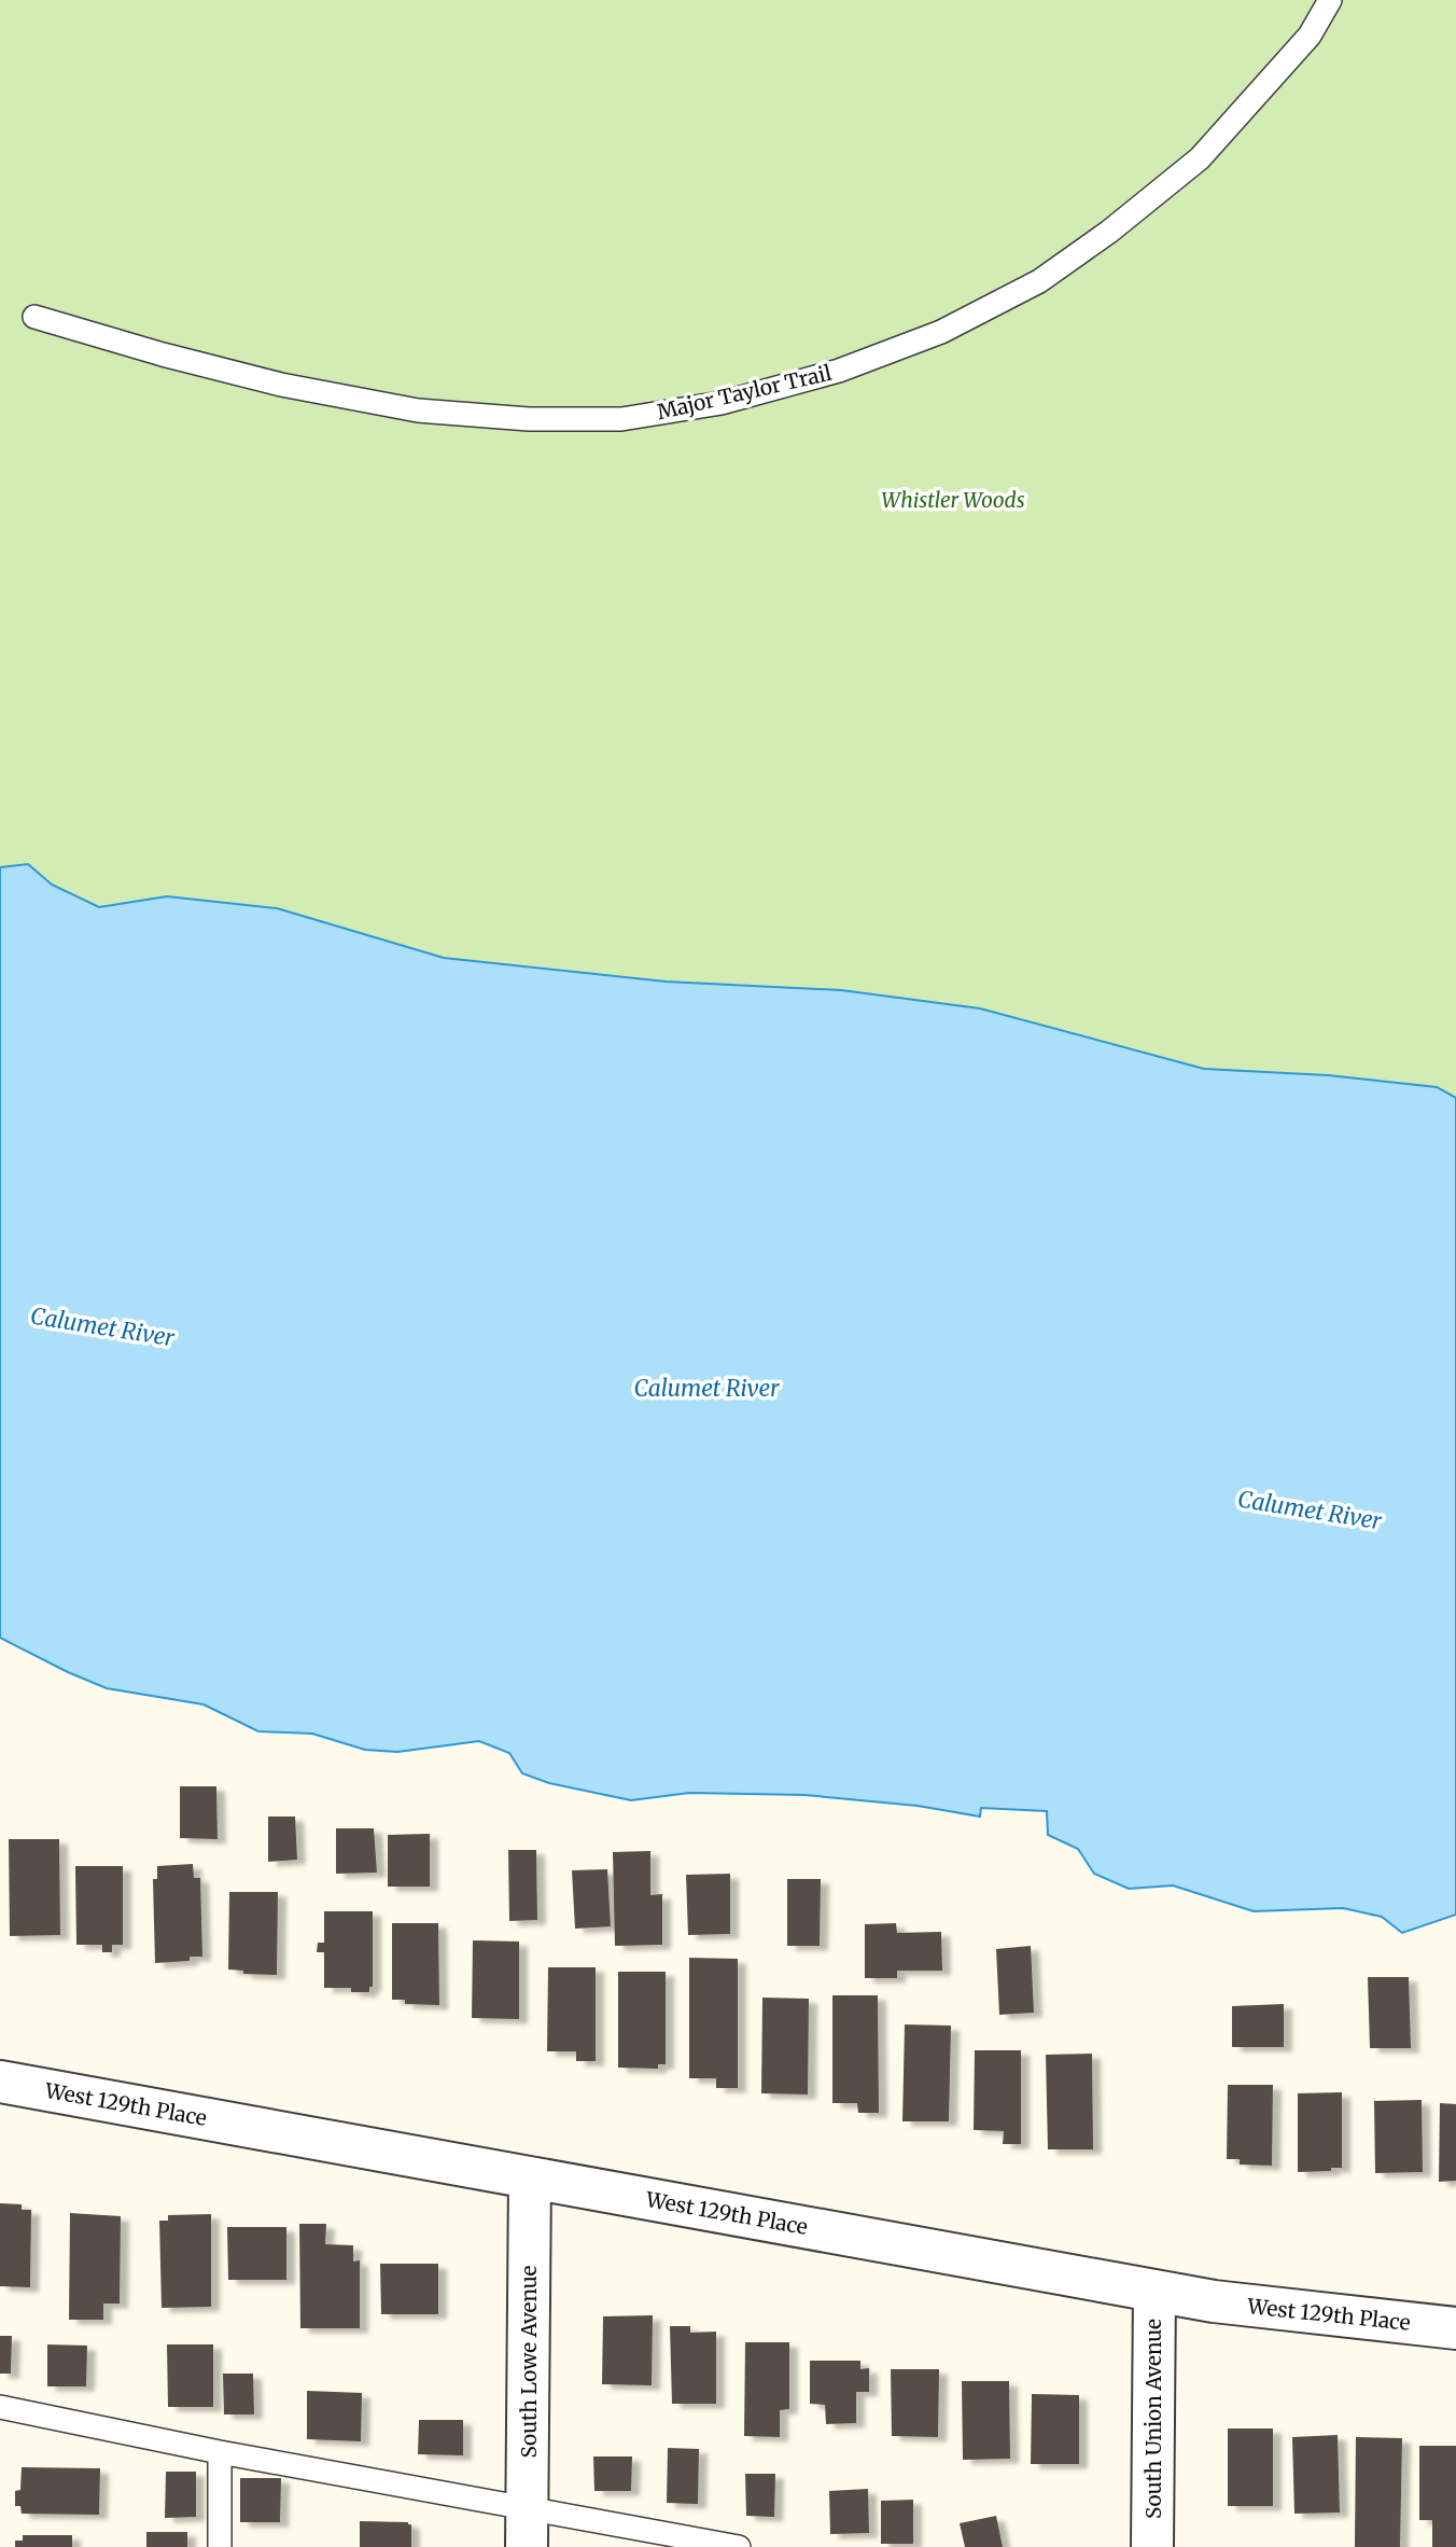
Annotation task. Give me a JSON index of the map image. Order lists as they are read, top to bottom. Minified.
{"streets":{"street":["West 129th Place","South Lowe Avenue","South Union Avenue"],"lane":["Major Taylor Trail"]},"crossings":[["West 129th Place","South Lowe Avenue"],["West 129th Place","South Union Avenue"]],"water":["Calumet River"],"parks":["Whistler Woods"]}
